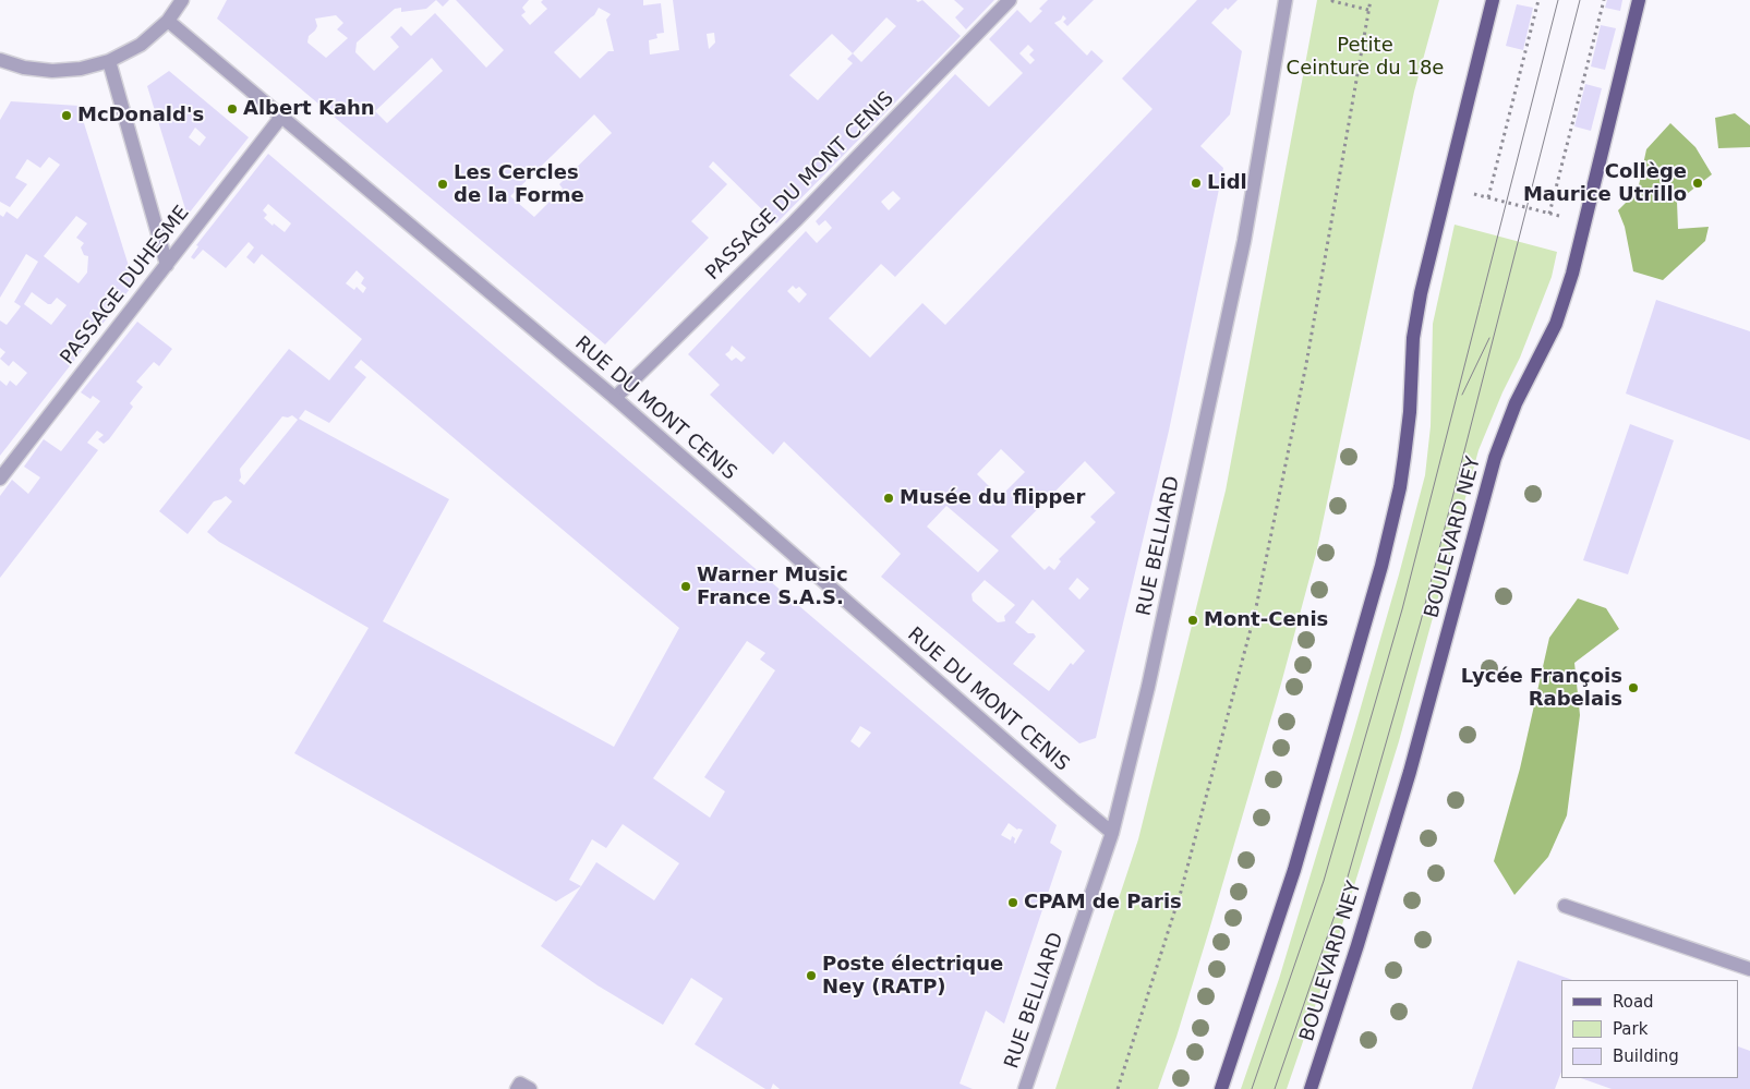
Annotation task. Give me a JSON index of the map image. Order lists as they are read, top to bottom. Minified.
{"streets":{"main road":["BOULEVARD NEY"],"street":["PASSAGE DU MONT CENIS","PASSAGE DUHESME","RUE DU MONT CENIS","RUE BELLIARD"]},"crossings":[["PASSAGE DU MONT CENIS","RUE DU MONT CENIS"],["PASSAGE DUHESME","RUE DU MONT CENIS"],["RUE DU MONT CENIS","RUE BELLIARD"]],"parks":["Petite Ceinture du 18e"],"places":["Albert Kahn","McDonald's","Lidl","Collège Maurice Utrillo","Les Cercles de la Forme","Musée du flipper","Warner Music France S.A.S.","Mont-Cenis","Lycée François Rabelais","CPAM de Paris","Poste électrique Ney (RATP)"],"legend":["Road","Park","Building"]}
